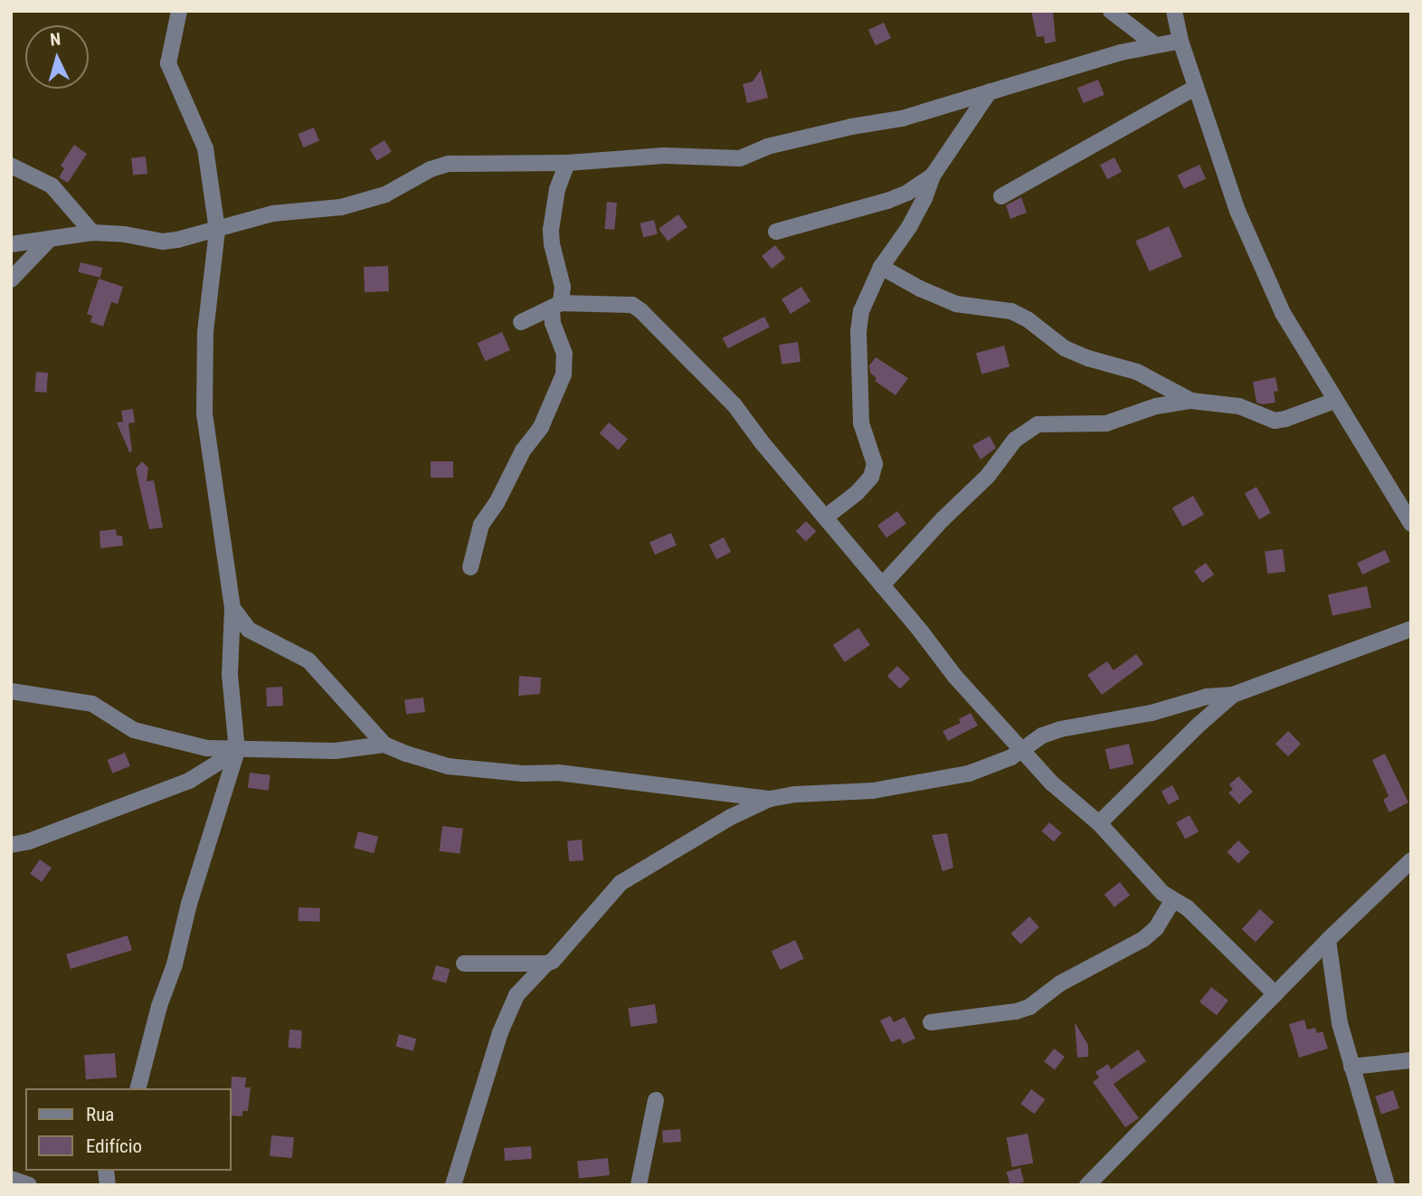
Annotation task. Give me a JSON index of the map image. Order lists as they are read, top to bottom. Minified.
{"legend":["Rua","Edifício"],"north":"top"}
